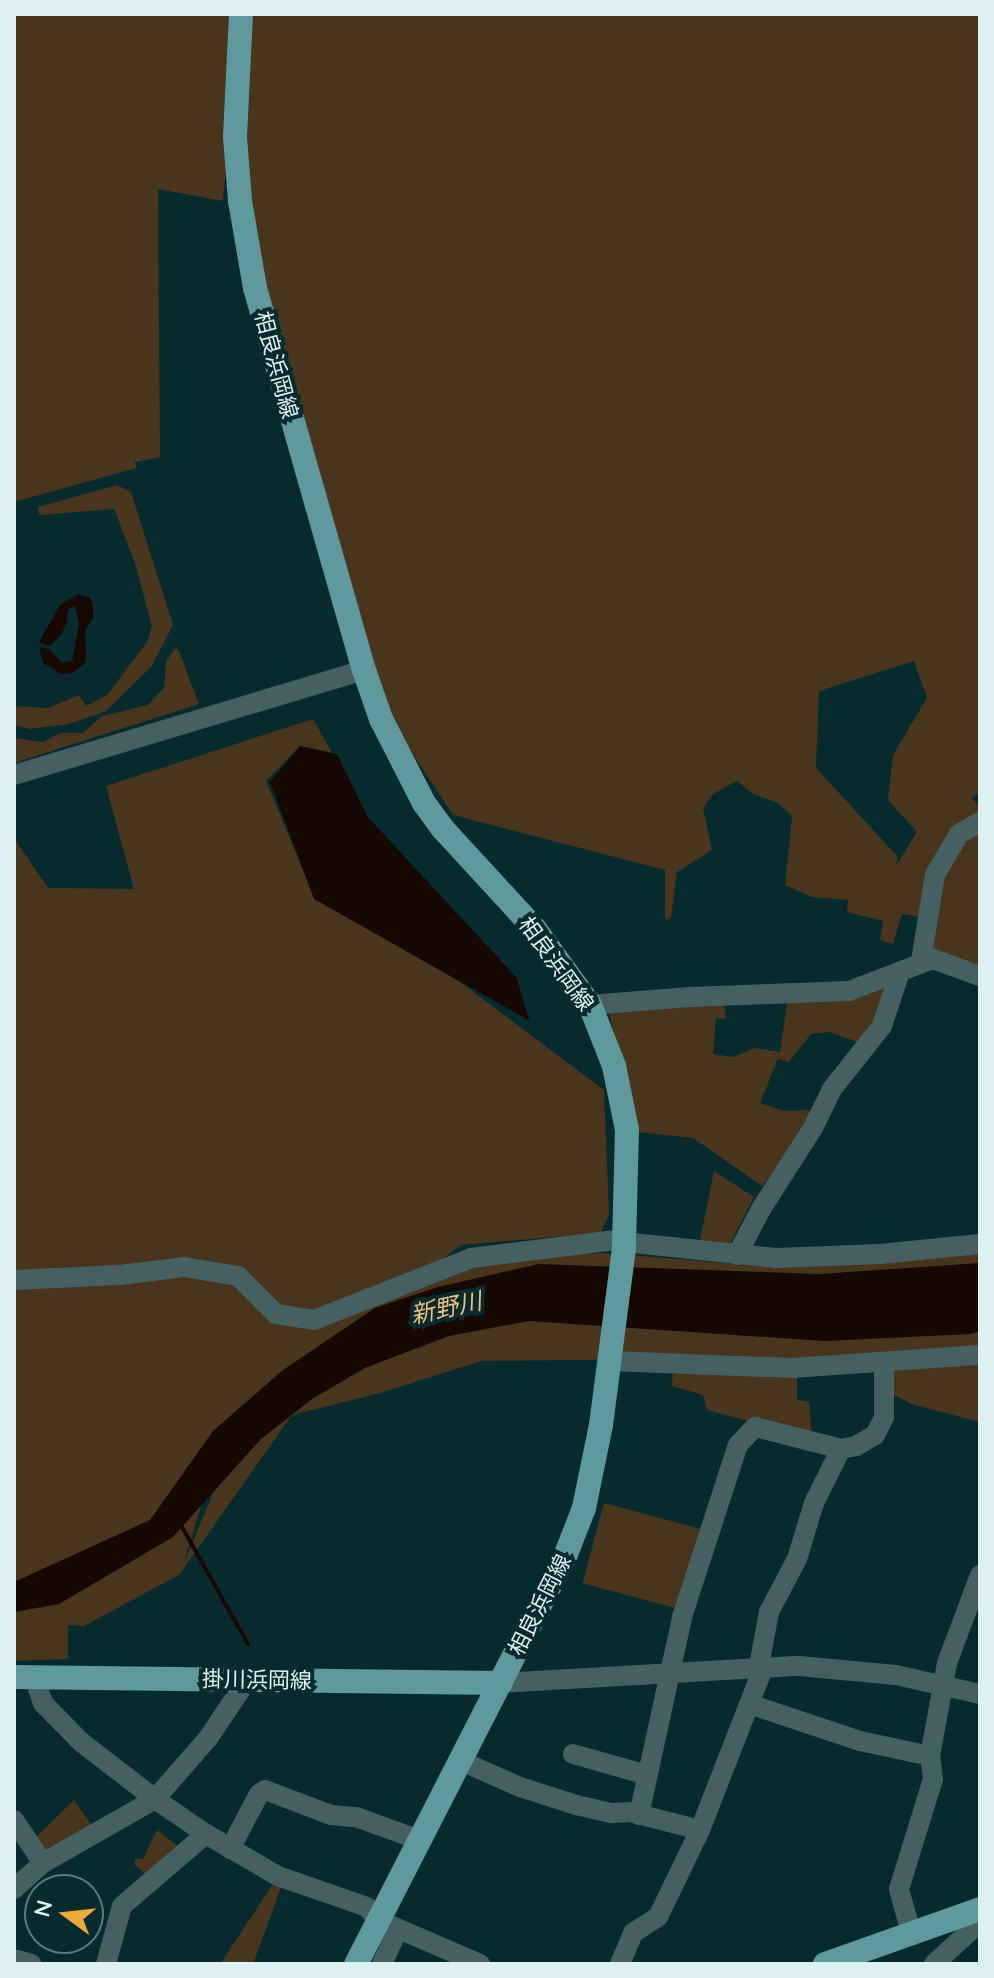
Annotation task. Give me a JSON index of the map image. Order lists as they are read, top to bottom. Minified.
{"streets":{"main road":["相良浜岡線","掛川浜岡線"]},"crossings":[["相良浜岡線","掛川浜岡線"]],"water":["新野川"],"north":"left"}
